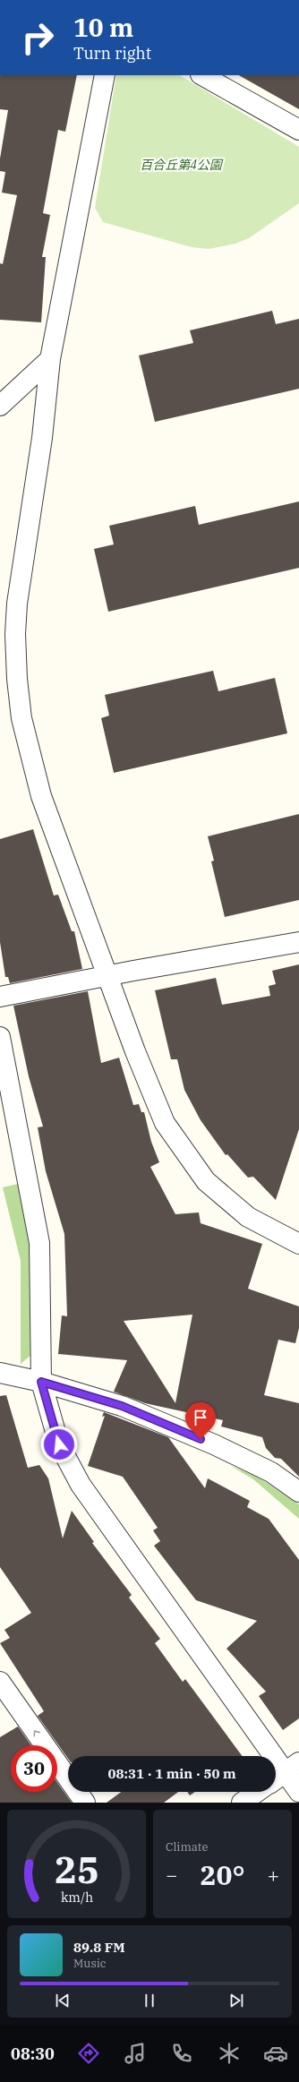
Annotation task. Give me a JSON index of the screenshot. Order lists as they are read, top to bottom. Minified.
{"parks":["百合丘第4公園"],"page":{"turn":["10 m","Turn right"],"limit":"30","trip":"08:31 · 1 min · 50 m","tile":"Climate","heat":["−","20°","+"],"song":["89.8 FM","Music"],"tabs":"08:30","gauge":["25","km/h"]}}
